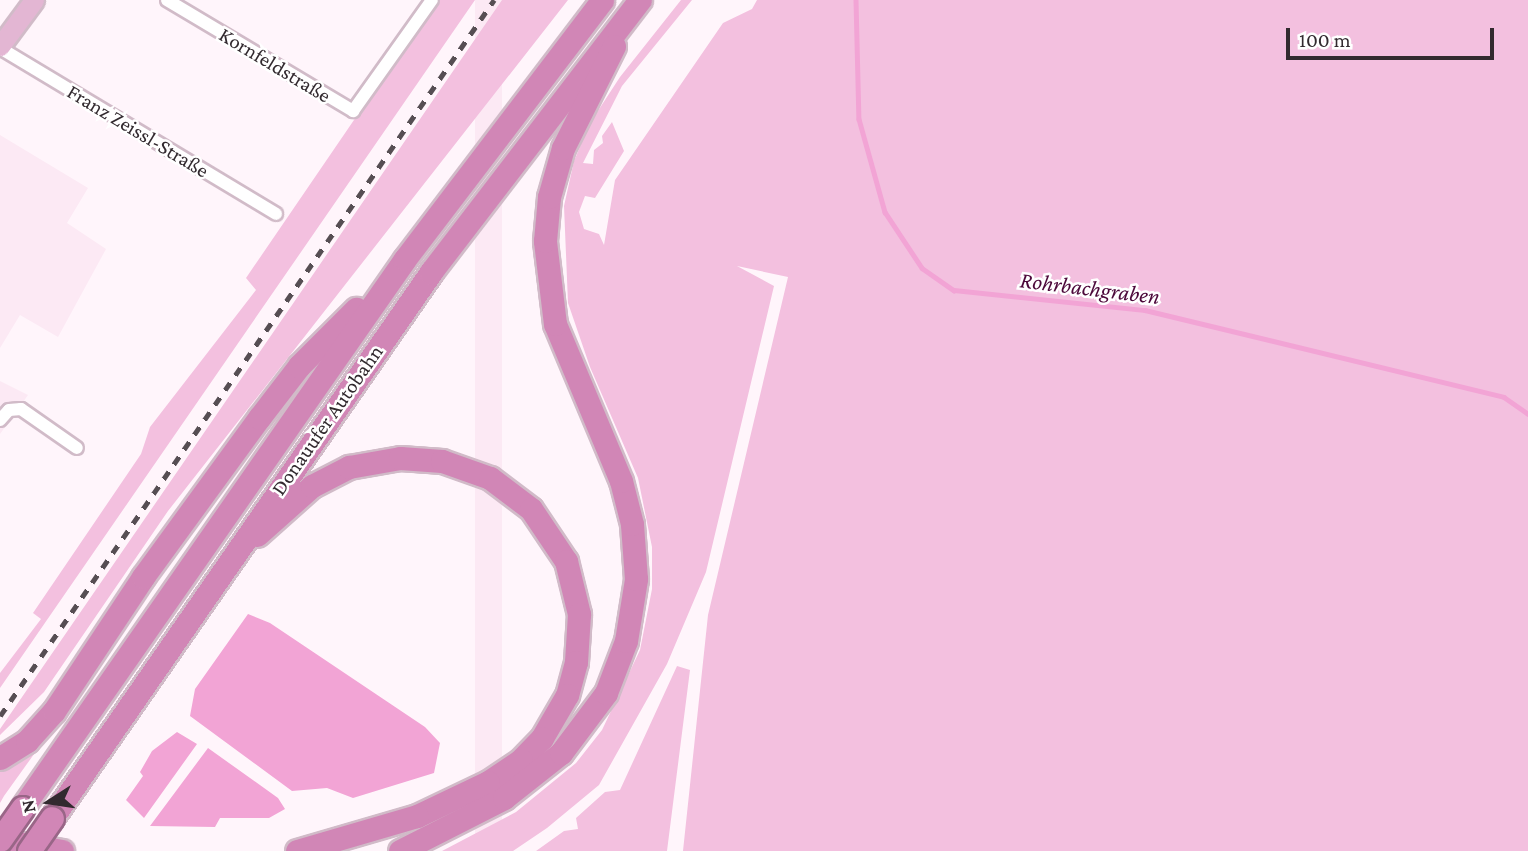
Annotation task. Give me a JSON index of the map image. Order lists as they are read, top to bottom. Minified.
{"streets":{"highway":["Donauufer Autobahn"],"street":["Kornfeldstraße","Franz Zeissl-Straße"]},"water":["Rohrbachgraben"],"scale_bar":"100 m","north":"left"}
